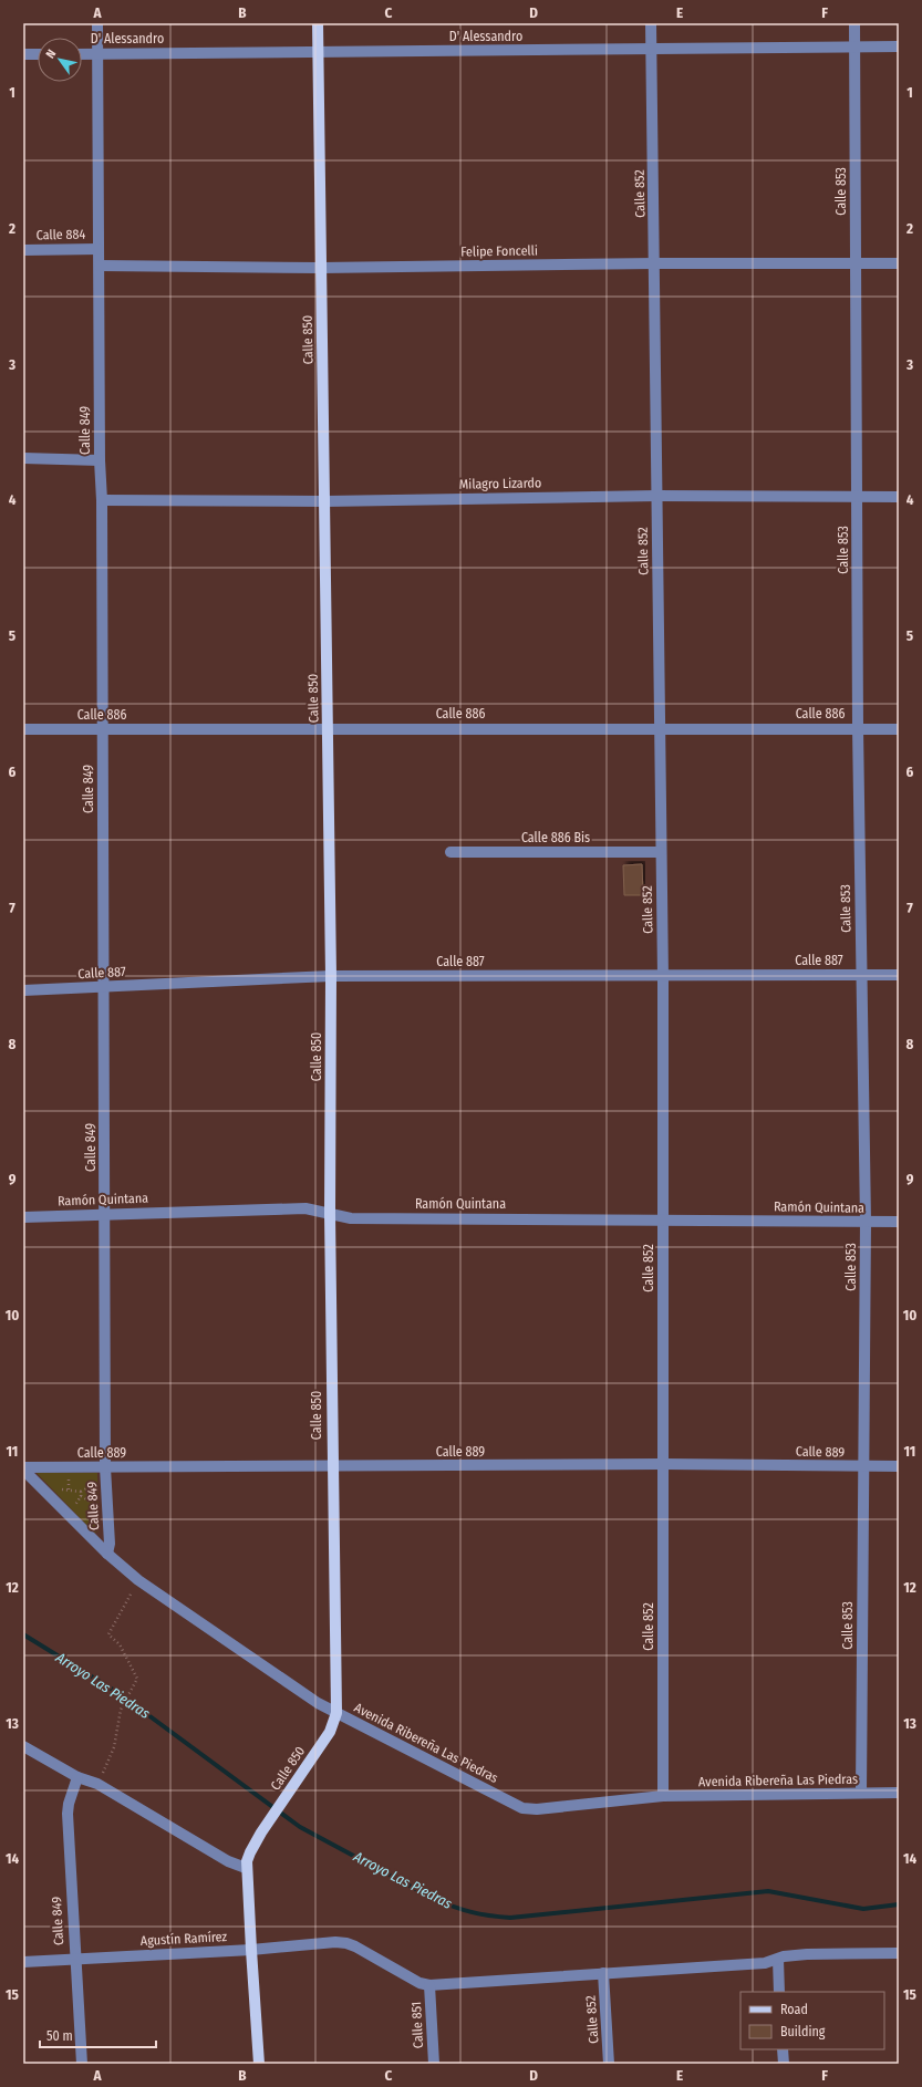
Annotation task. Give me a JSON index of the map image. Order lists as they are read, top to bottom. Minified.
{"streets":{"main road":["Calle 850"],"street":["D' Alessandro","Calle 853","Calle 852","Calle 884","Felipe Foncelli","Calle 849","Milagro Lizardo","Calle 886","Calle 886 Bis","Calle 887","Ramón Quintana","Calle 889","Avenida Ribereña Las Piedras","Agustín Ramírez","Calle 851"]},"crossings":[["D' Alessandro","Calle 853"],["D' Alessandro","Calle 852"],["D' Alessandro","Calle 850"],["D' Alessandro","Calle 849"],["Calle 853","Felipe Foncelli"],["Calle 853","Milagro Lizardo"],["Calle 853","Calle 886"],["Calle 853","Calle 887"],["Calle 853","Ramón Quintana"],["Calle 853","Calle 889"],["Calle 853","Avenida Ribereña Las Piedras"],["Calle 852","Felipe Foncelli"],["Calle 852","Milagro Lizardo"],["Calle 852","Calle 886"],["Calle 852","Calle 886 Bis"],["Calle 852","Calle 887"],["Calle 852","Ramón Quintana"],["Calle 852","Calle 889"],["Calle 852","Avenida Ribereña Las Piedras"],["Calle 884","Calle 849"],["Felipe Foncelli","Calle 850"],["Felipe Foncelli","Calle 849"],["Calle 850","Milagro Lizardo"],["Calle 850","Calle 886"],["Calle 850","Calle 887"],["Calle 850","Ramón Quintana"],["Calle 850","Calle 889"],["Calle 850","Avenida Ribereña Las Piedras"],["Calle 850","Agustín Ramírez"],["Calle 849","Milagro Lizardo"],["Calle 849","Calle 886"],["Calle 849","Calle 887"],["Calle 849","Ramón Quintana"],["Calle 849","Calle 889"],["Calle 849","Avenida Ribereña Las Piedras"],["Calle 849","Agustín Ramírez"],["Calle 889","Avenida Ribereña Las Piedras"],["Agustín Ramírez","Calle 851"]],"water":["Arroyo Las Piedras"],"legend":["Road","Building"],"scale_bar":"50 m","north":"top left","grid":{"columns":["A","B","C","D","E","F"],"rows":["1","2","3","4","5","6","7","8","9","10","11","12","13","14","15"]}}
